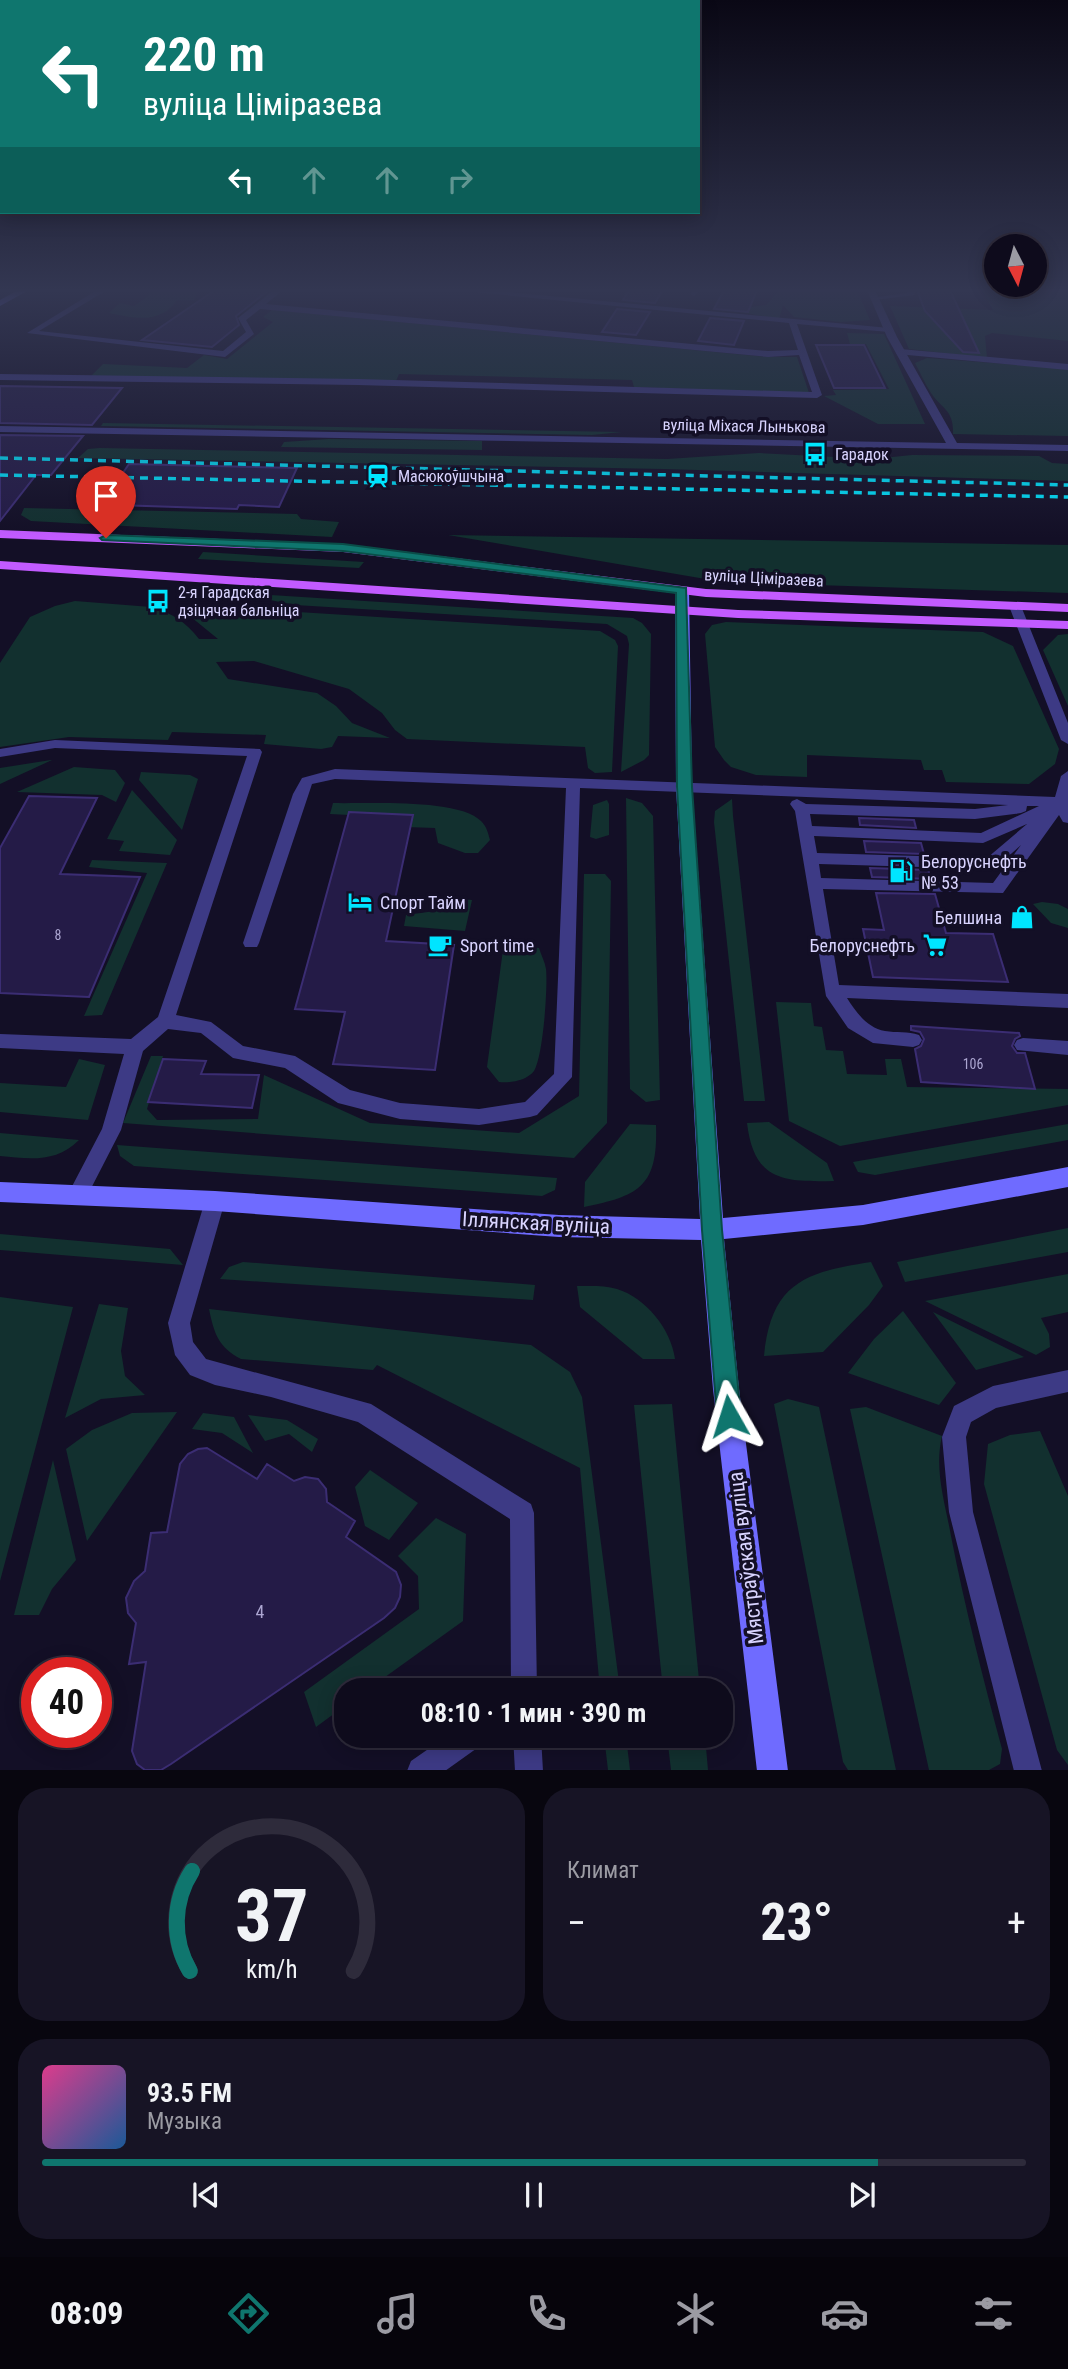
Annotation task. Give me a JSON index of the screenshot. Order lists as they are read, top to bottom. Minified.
{"streets":{"main road":["вуліца Ціміразева"],"street":["вуліца Міхася Лынькова","Іллянская вуліца","Мястраўская вуліца"]},"crossings":[["вуліца Ціміразева","Мястраўская вуліца"],["Іллянская вуліца","Мястраўская вуліца"]],"places":{"bus stop":["Гарадок","2-я Гарадская дзіцячая бальніца"],"station":["Масюкоўшчына"],"fuel station":["Белоруснефть № 53"],"hotel":["Спорт Тайм"],"shop":["Белшина"],"cafe":["Sport time"],"supermarket":["Белоруснефть"]},"house_numbers":["8","106","4"],"north":"bottom","page":{"turn":["220 m","вуліца Ціміразева"],"limit":"40","trip":"08:10 · 1 мин · 390 m","tile":"Климат","heat":["−","23°","+"],"song":["93.5 FM","Музыка"],"tabs":"08:09","gauge":["37","km/h"]}}
